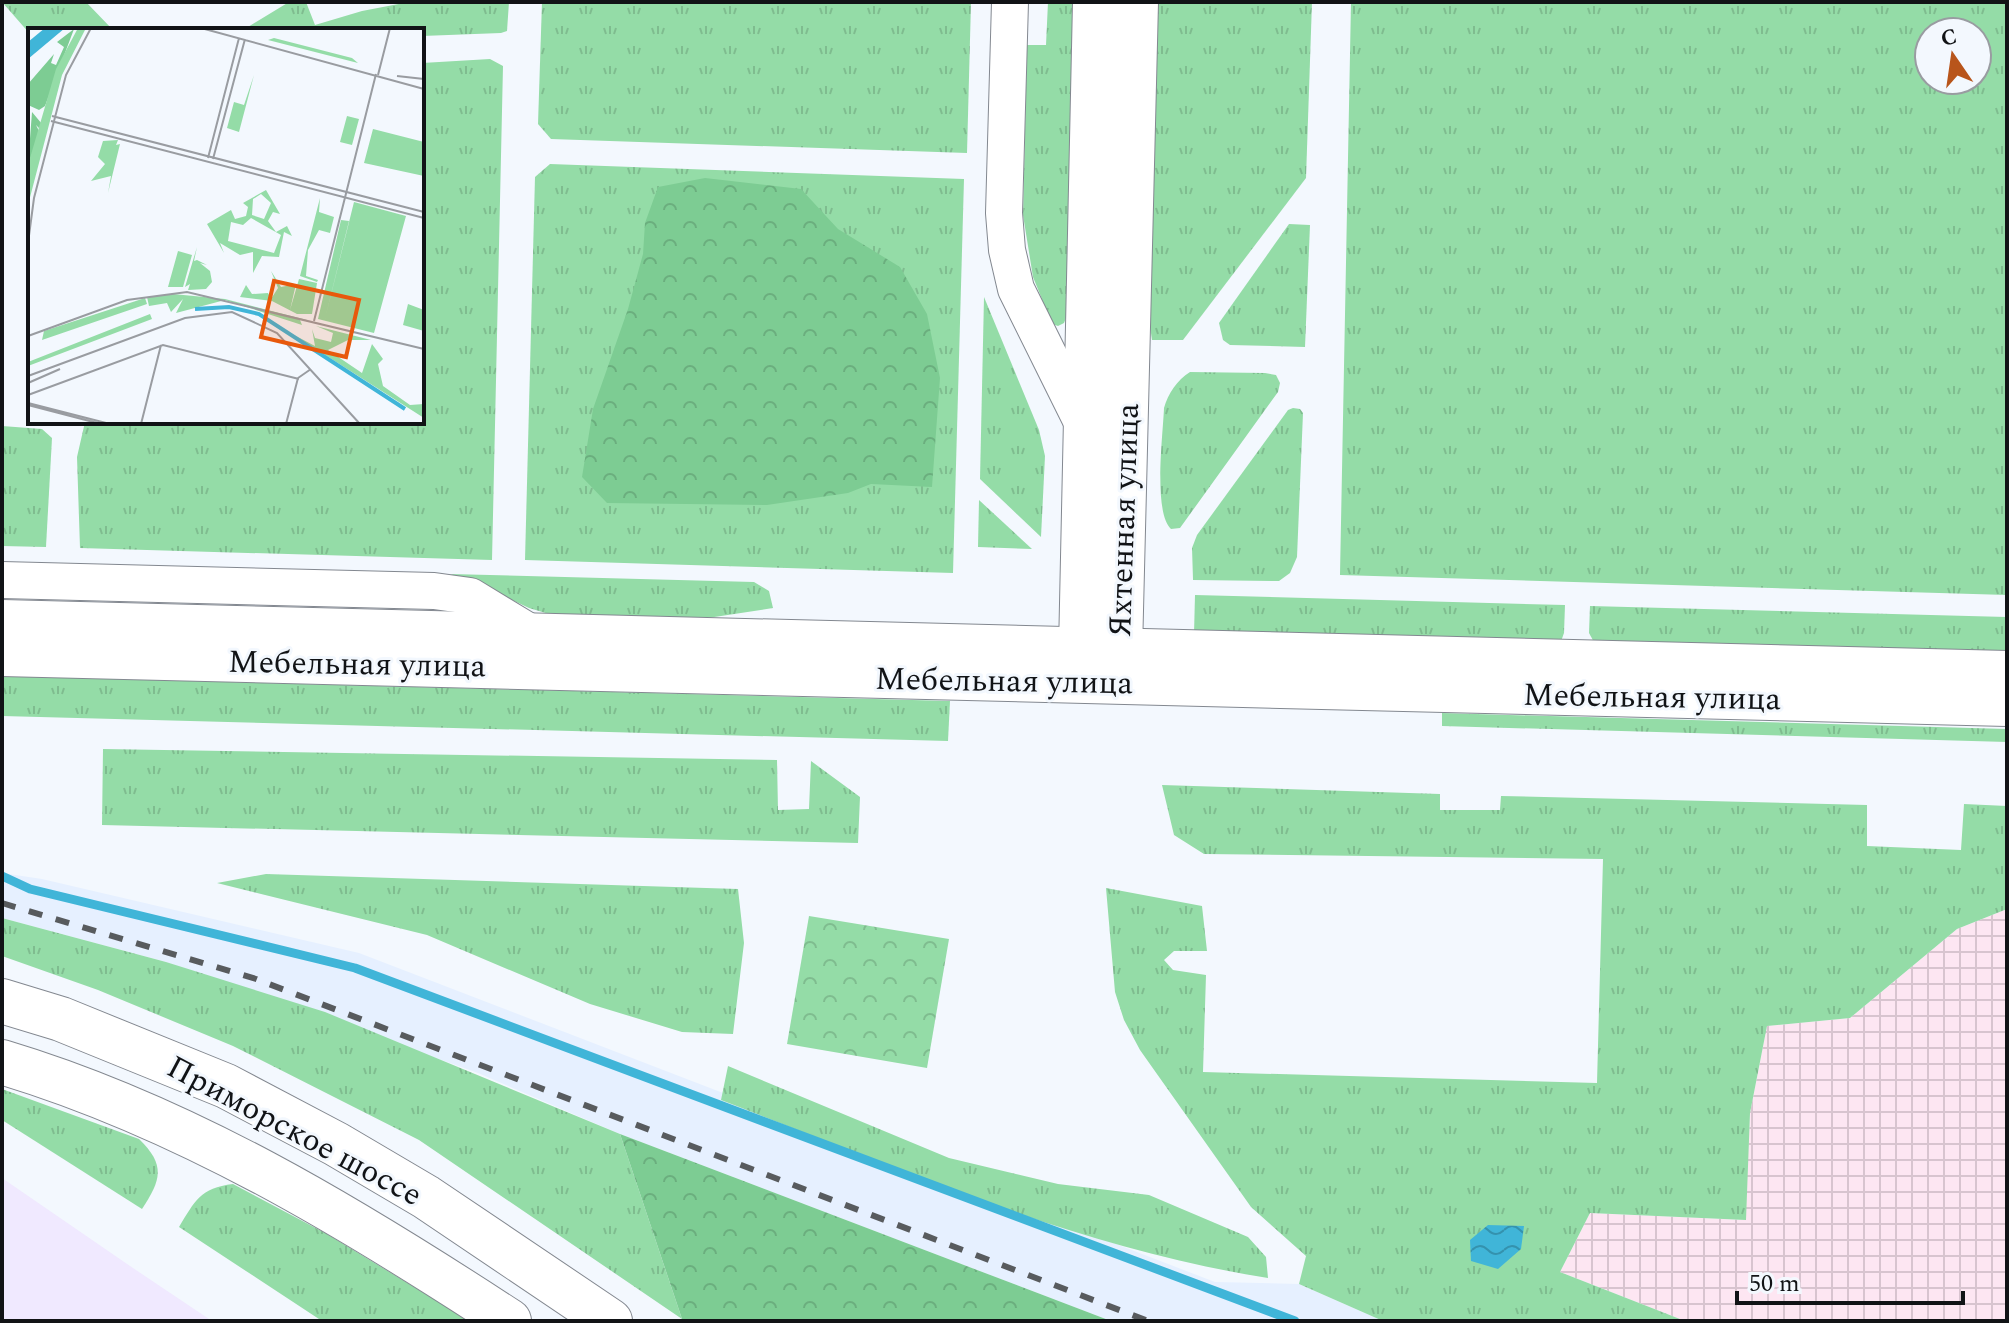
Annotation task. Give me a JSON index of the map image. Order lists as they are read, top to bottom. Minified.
{"streets":{"street":["Яхтенная улица","Мебельная улица","Приморское шоссе"]},"crossings":[["Яхтенная улица","Мебельная улица"]],"scale_bar":"50 m","north":"top"}
